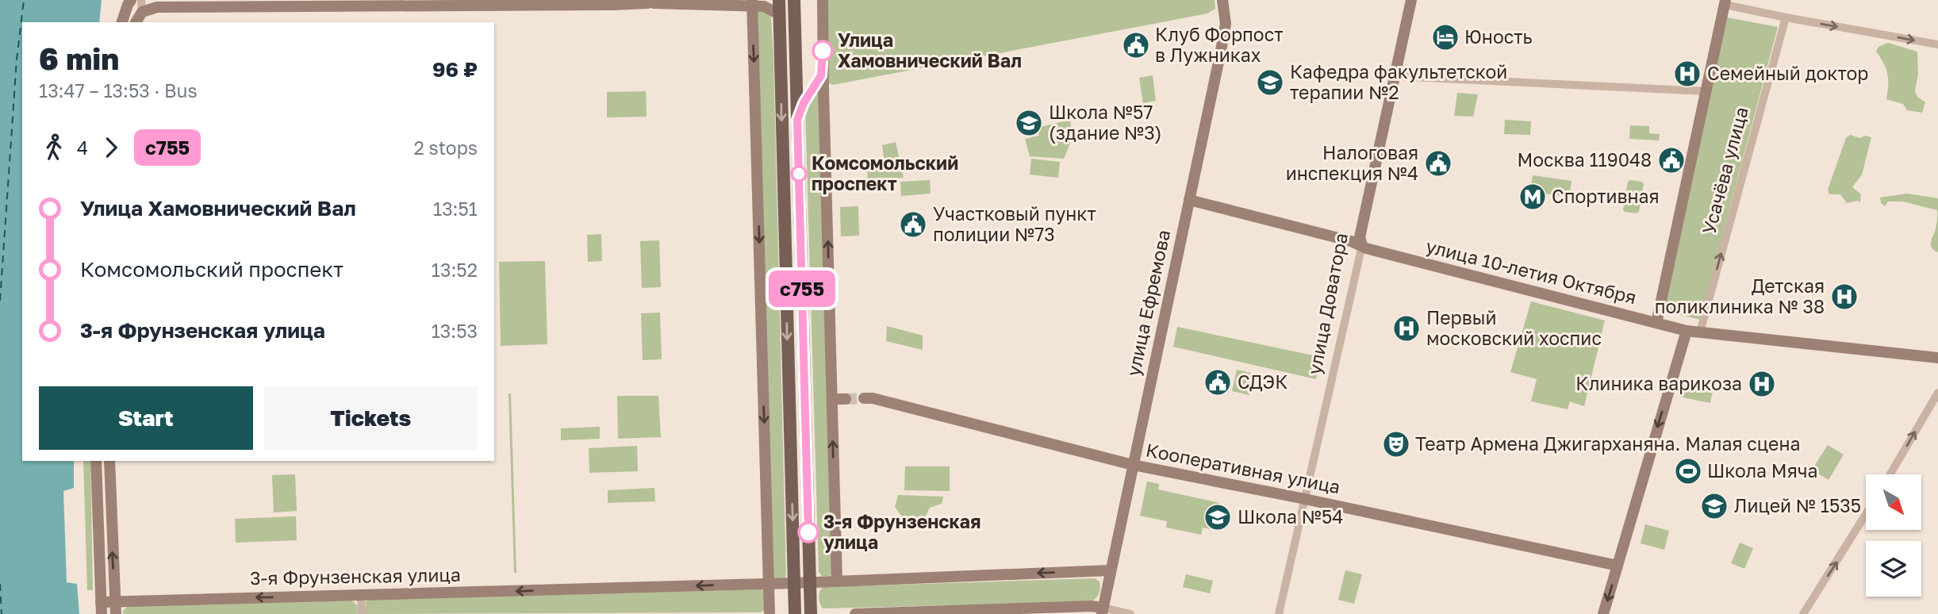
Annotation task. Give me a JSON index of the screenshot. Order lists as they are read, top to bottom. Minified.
{"streets":{"street":["Усачёва улица","улица 10-летия Октября","улица Ефремова","улица Доватора","Кооперативная улица","3-я Фрунзенская улица"]},"crossings":[["Усачёва улица","улица 10-летия Октября"],["улица 10-летия Октября","улица Ефремова"],["улица 10-летия Октября","улица Доватора"],["улица Ефремова","Кооперативная улица"],["улица Ефремова","3-я Фрунзенская улица"],["улица Доватора","Кооперативная улица"]],"one_way":["3-я Фрунзенская улица"],"places":{"hotel":["Юность"],"public building":["Клуб Форпост в Лужниках","Москва 119048","Налоговая инспекция №4","Участковый пункт полиции №73","СДЭК"],"other":["Улица Хамовнический Вал","Комсомольский проспект","3-я Фрунзенская улица"],"hospital":["Семейный доктор","Детская поликлиника № 38","Первый московский хоспис","Клиника варикоза"],"school or university":["Кафедра факультетской терапии №2","Школа №57 (здание №3)","Лицей № 1535","Школа №54"],"metro station":["Спортивная"],"theatre":["Театр Армена Джигарханяна. Малая сцена"],"sports":["Школа Мяча"]},"lines":["bus line с755"],"north":"bottom right","page":{"on_map":"с755","heading":["6 min","13:47 – 13:53 · Bus","96 ₽"],"legs":["4","с755","2 stops"],"list":[{"name":"Улица Хамовнический Вал","value":"13:51"},{"name":"Комсомольский проспект","value":"13:52"},{"name":"3-я Фрунзенская улица","value":"13:53"}],"buttons":["Start","Tickets"]}}
